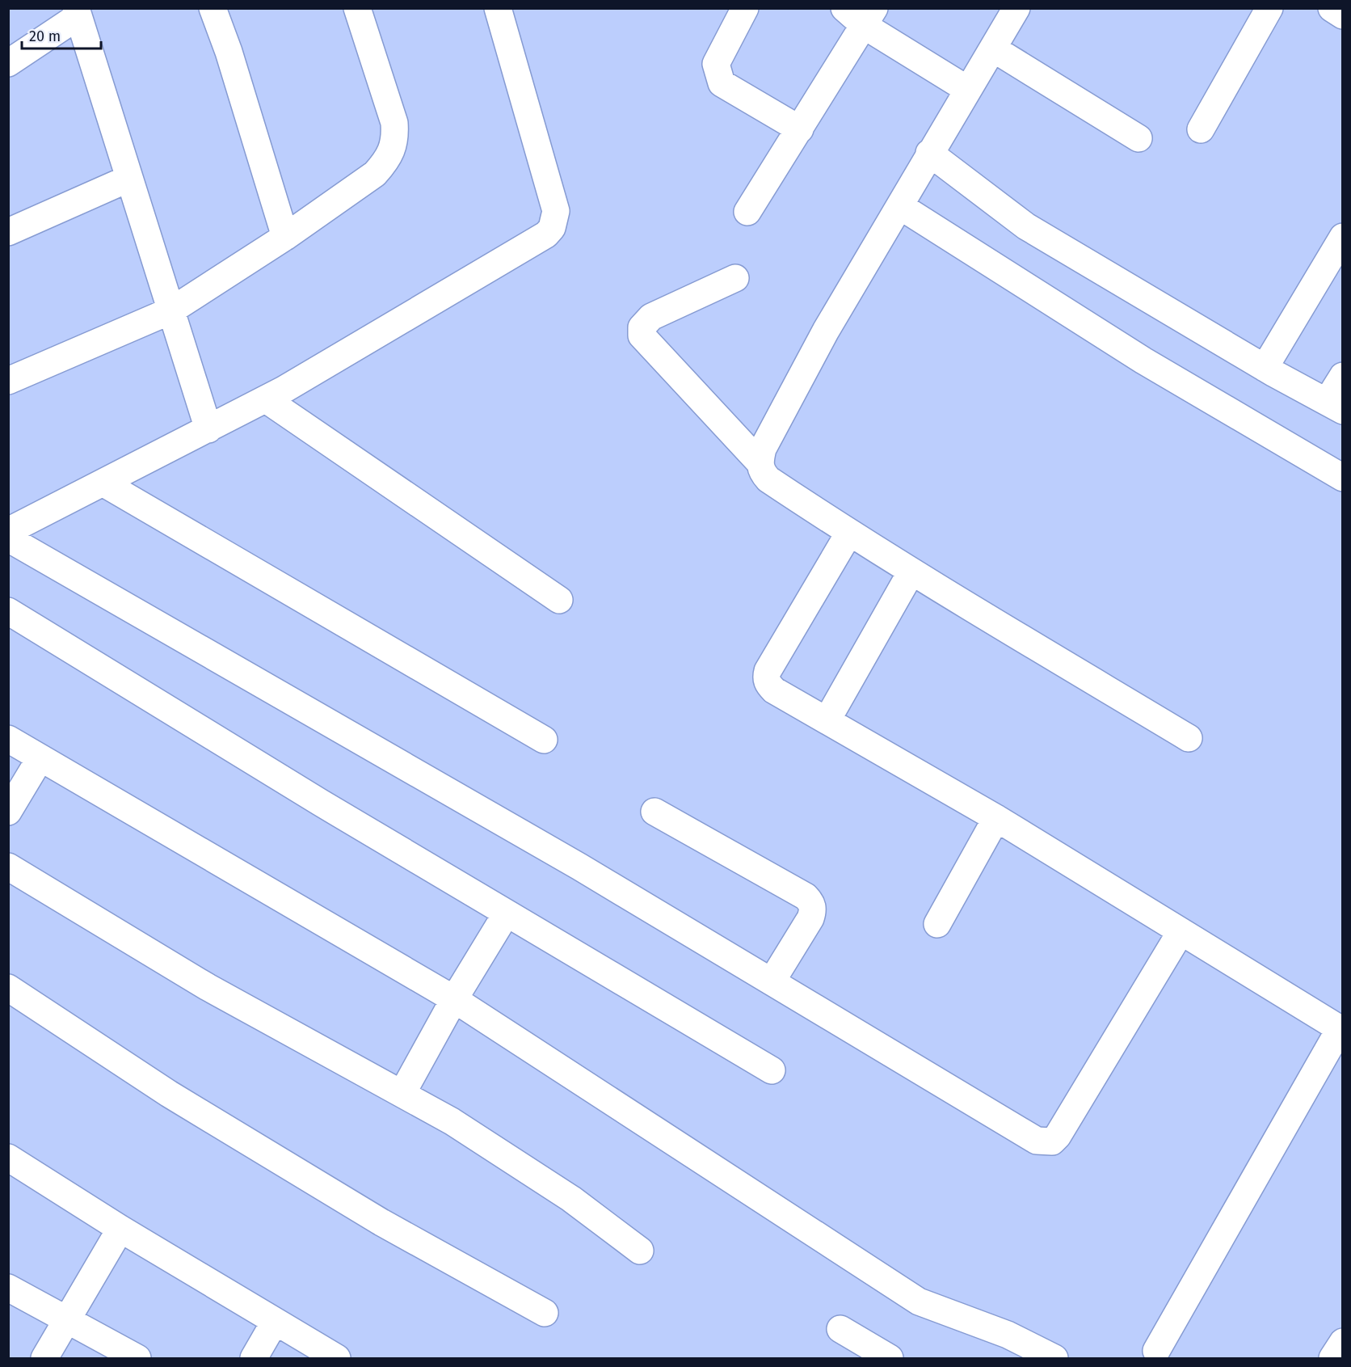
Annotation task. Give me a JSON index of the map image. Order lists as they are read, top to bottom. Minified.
{"scale_bar":"20 m"}
